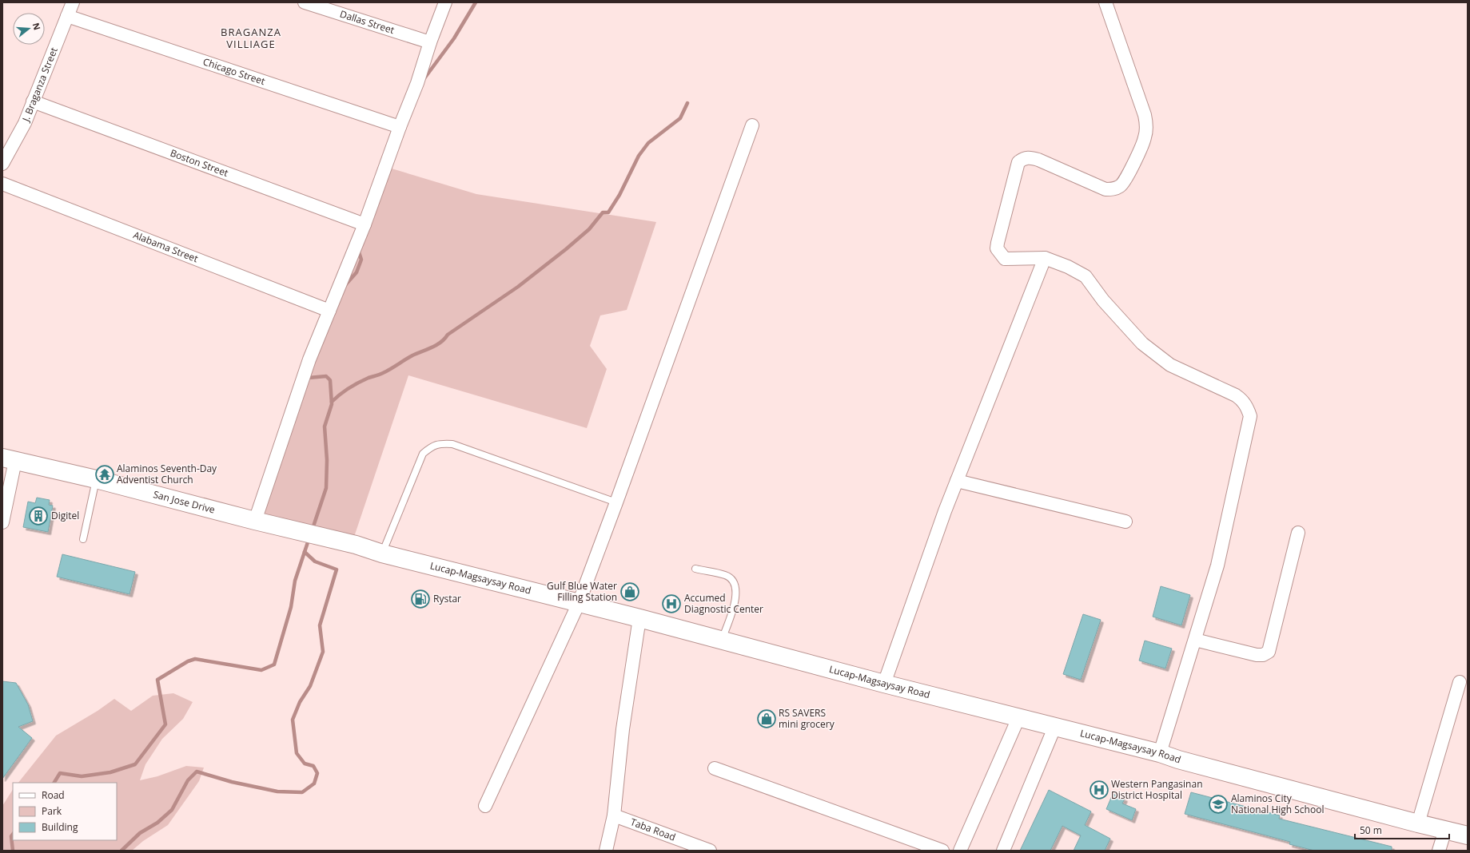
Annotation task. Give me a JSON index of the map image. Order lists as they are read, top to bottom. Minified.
{"streets":{"street":["Dallas Street","Chicago Street","J. Braganza Street","Boston Street","Alabama Street","San Jose Drive","Lucap-Magsaysay Road","Taba Road"]},"crossings":[["Chicago Street","J. Braganza Street"],["J. Braganza Street","Boston Street"],["San Jose Drive","Lucap-Magsaysay Road"]],"districts":["BRAGANZA VILLIAGE"],"places":{"temple":["Alaminos Seventh-Day Adventist Church"],"building":["Digitel"],"shop":["Gulf Blue Water Filling Station","RS SAVERS mini grocery"],"fuel station":["Rystar"],"hospital":["Accumed Diagnostic Center","Western Pangasinan District Hospital"],"school or university":["Alaminos City National High School"]},"legend":["Road","Park","Building"],"scale_bar":"50 m","north":"right"}
